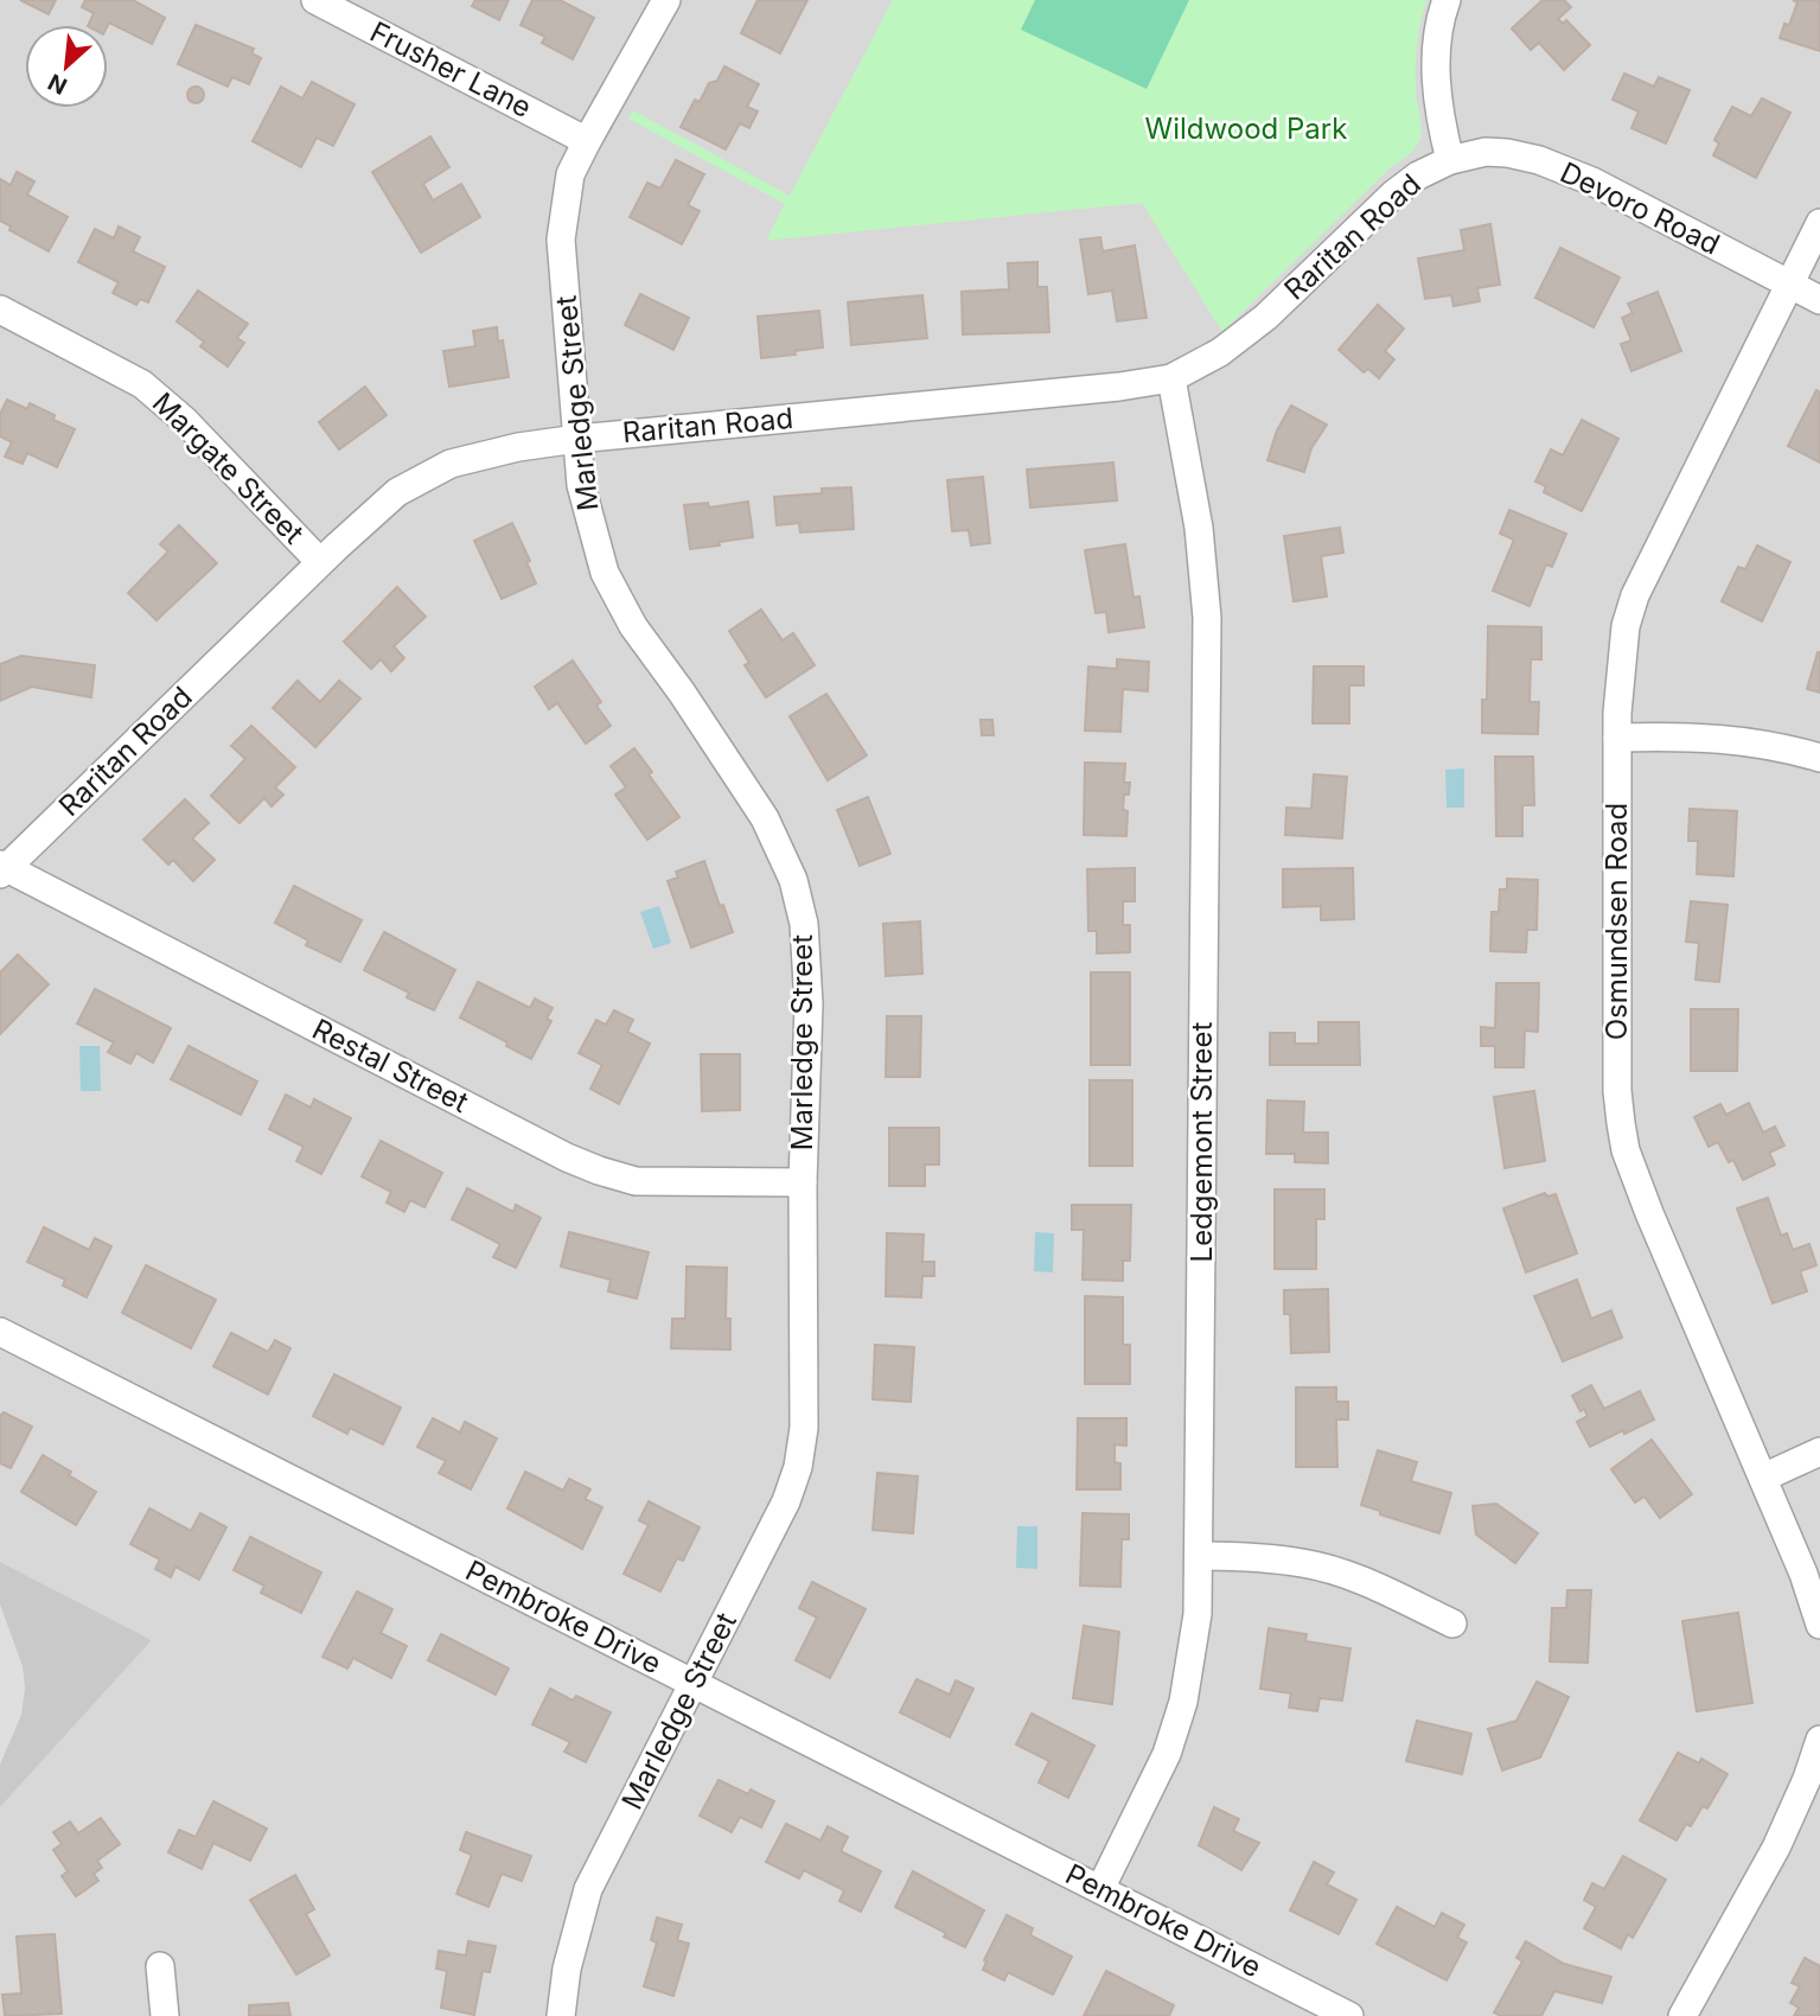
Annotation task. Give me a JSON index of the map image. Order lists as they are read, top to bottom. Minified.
{"streets":{"street":["Frusher Lane","Devoro Road","Raritan Road","Marledge Street","Margate Street","Osmundsen Road","Restal Street","Ledgemont Street","Pembroke Drive"]},"crossings":[["Frusher Lane","Marledge Street"],["Devoro Road","Raritan Road"],["Devoro Road","Osmundsen Road"],["Raritan Road","Marledge Street"],["Raritan Road","Margate Street"],["Raritan Road","Restal Street"],["Raritan Road","Ledgemont Street"],["Marledge Street","Restal Street"],["Marledge Street","Pembroke Drive"],["Ledgemont Street","Pembroke Drive"]],"parks":["Wildwood Park"],"north":"bottom left"}
